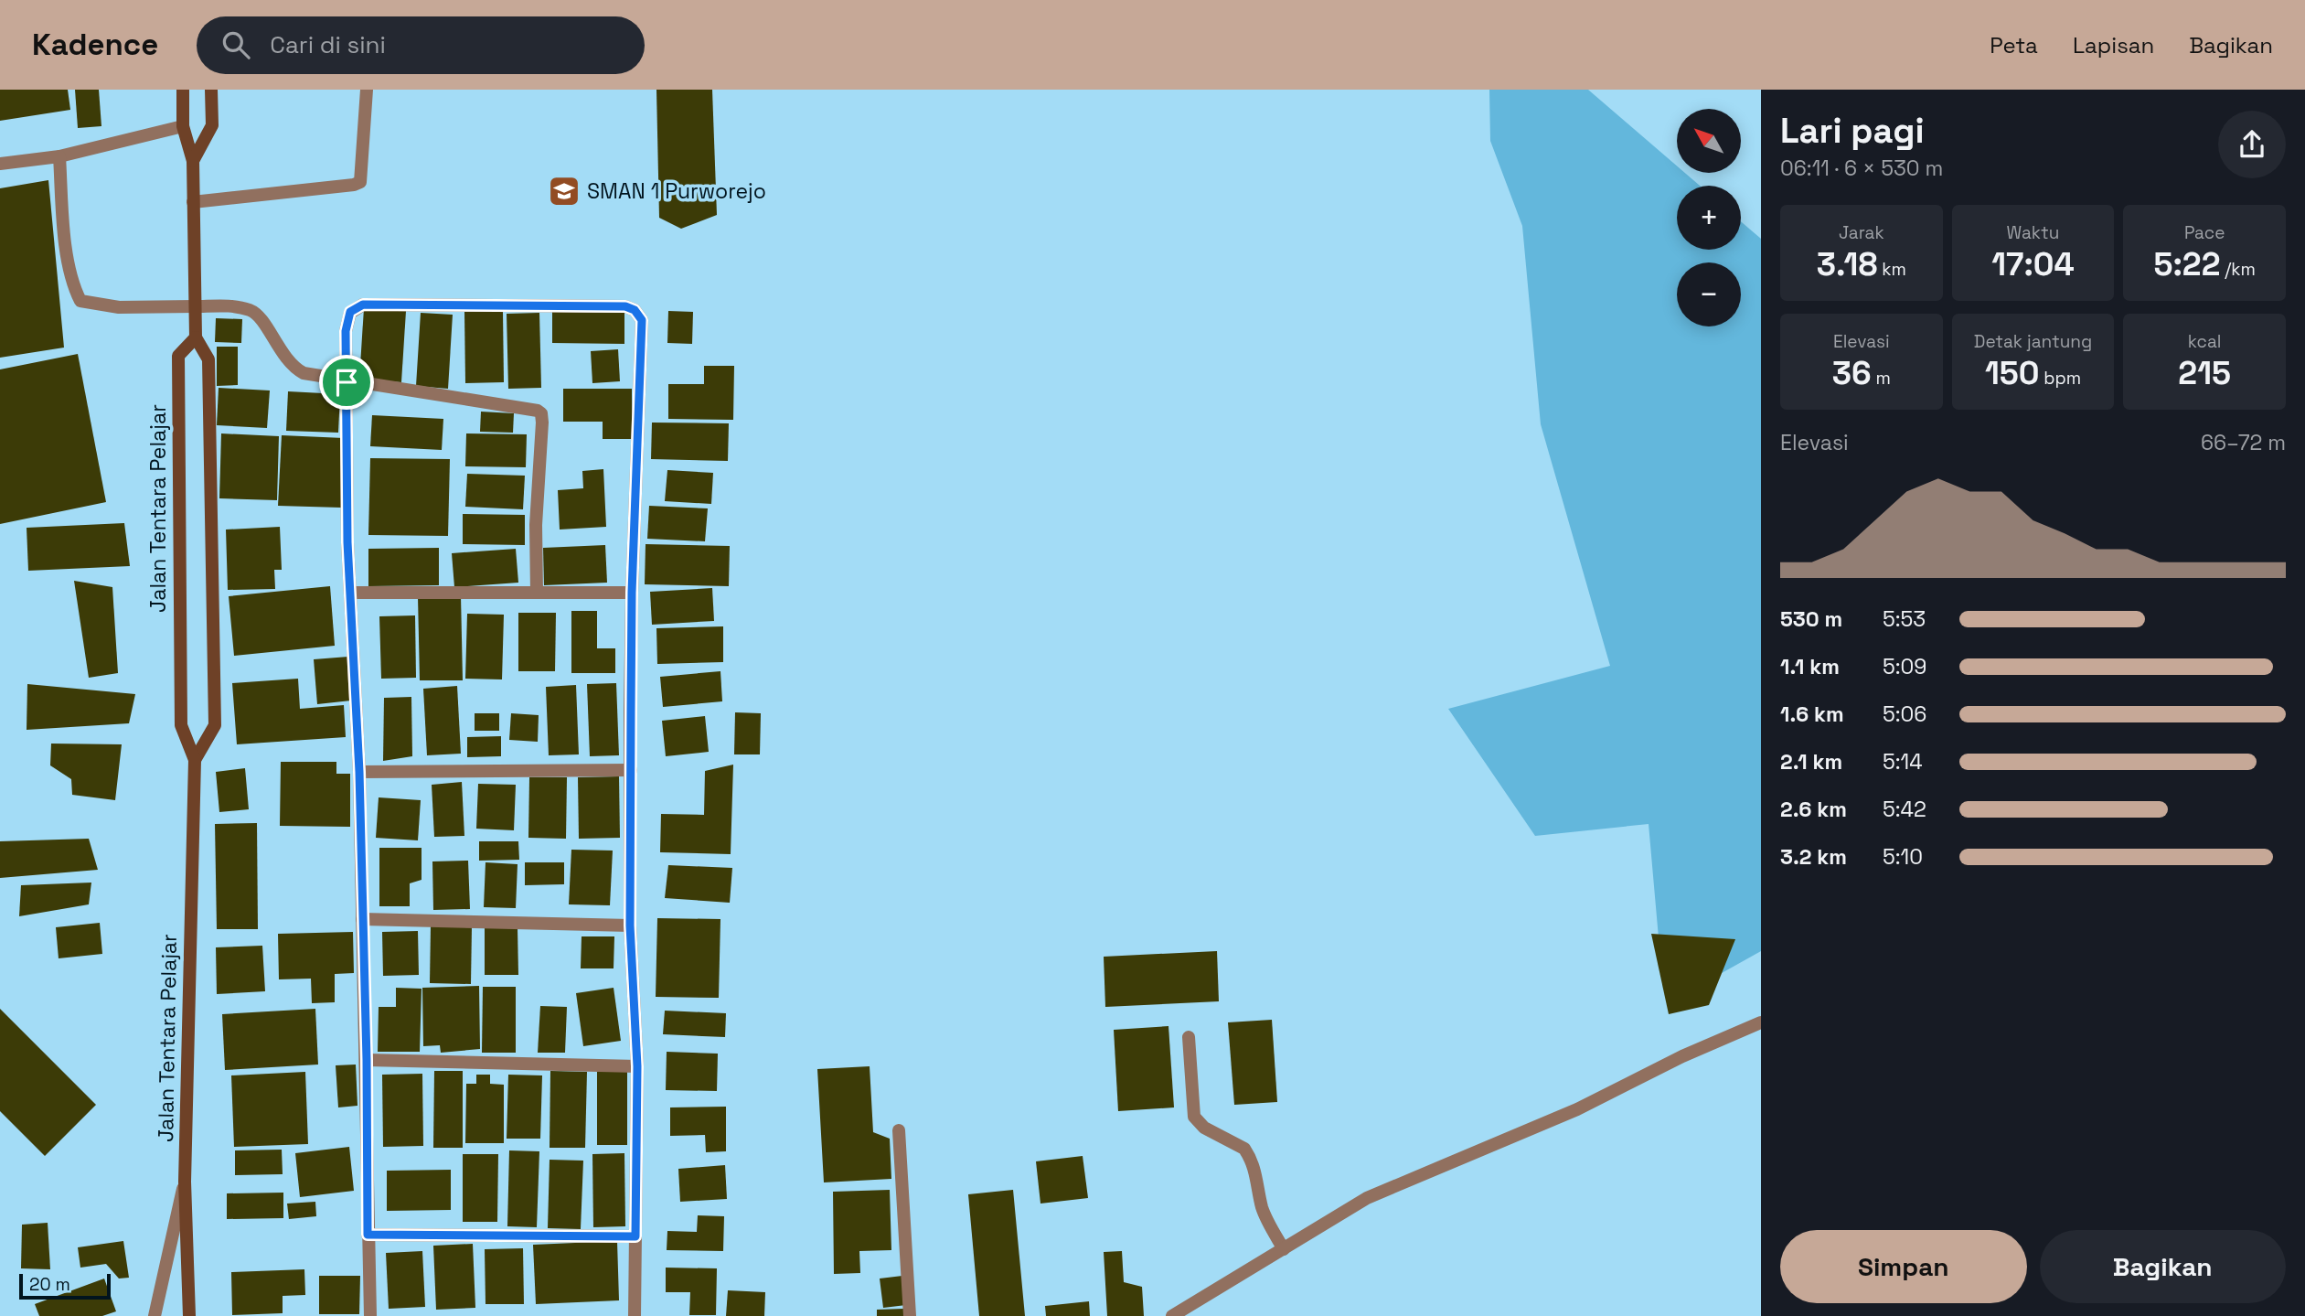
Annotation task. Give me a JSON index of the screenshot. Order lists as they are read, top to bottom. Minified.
{"streets":{"main road":["Jalan Tentara Pelajar"]},"places":{"school or university":["SMAN 1 Purworejo"]},"scale_bar":"20 m","north":"top left","page":{"header":"Kadence","search":"Cari di sini","nav":["Peta","Lapisan","Bagikan"],"heading":["Lari pagi","06:11 · 6 × 530 m"],"map_buttons":["+","−"],"stats":[["Jarak","3.18 km"],["Waktu","17:04"],["Pace","5:22 /km"],["Elevasi","36 m"],["Detak jantung","150 bpm"],["kcal","215"]],"chart":["Elevasi","66–72 m"],"list":[{"name":"530 m","note":"5:53"},{"name":"1.1 km","note":"5:09"},{"name":"1.6 km","note":"5:06"},{"name":"2.1 km","note":"5:14"},{"name":"2.6 km","note":"5:42"},{"name":"3.2 km","note":"5:10"}],"buttons":["Simpan","Bagikan"],"scale":"20 m"}}
